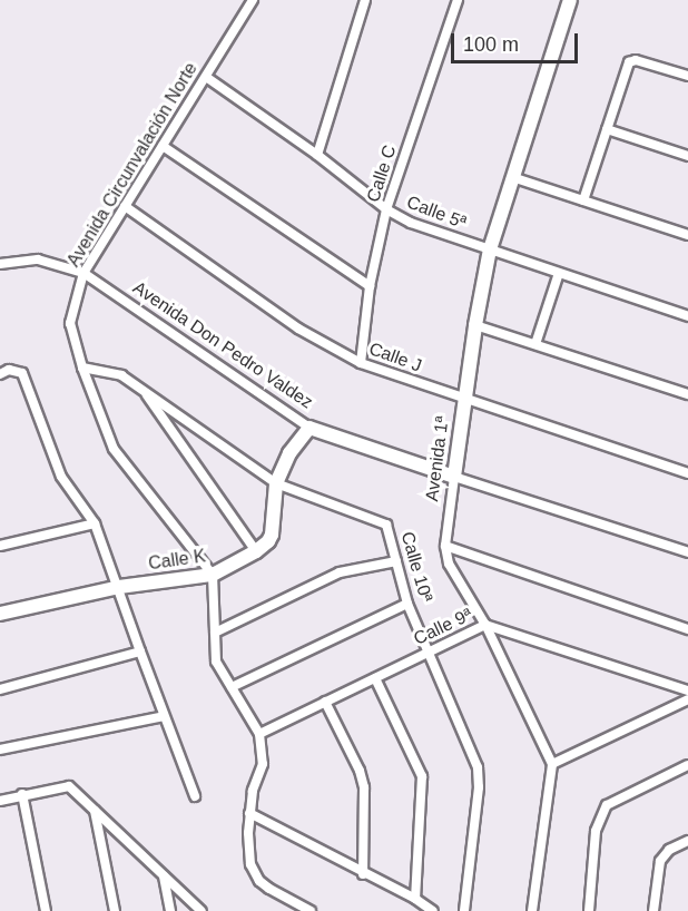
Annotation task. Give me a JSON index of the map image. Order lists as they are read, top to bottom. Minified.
{"streets":{"street":["Avenida Circunvalación Norte","Calle C","Calle 5ª","Avenida Don Pedro Valdez","Calle J","Avenida 1ª","Calle K","Calle 10ª","Calle 9ª"]},"crossings":[["Avenida Circunvalación Norte","Calle 5ª"],["Avenida Circunvalación Norte","Avenida Don Pedro Valdez"],["Avenida Circunvalación Norte","Calle J"],["Avenida Circunvalación Norte","Calle K"],["Avenida Circunvalación Norte","Calle 10ª"],["Calle C","Calle 5ª"],["Calle C","Calle J"],["Calle 5ª","Avenida 1ª"],["Avenida Don Pedro Valdez","Avenida 1ª"],["Calle J","Avenida 1ª"],["Avenida 1ª","Calle 9ª"],["Calle 10ª","Calle 9ª"]],"scale_bar":"100 m"}
